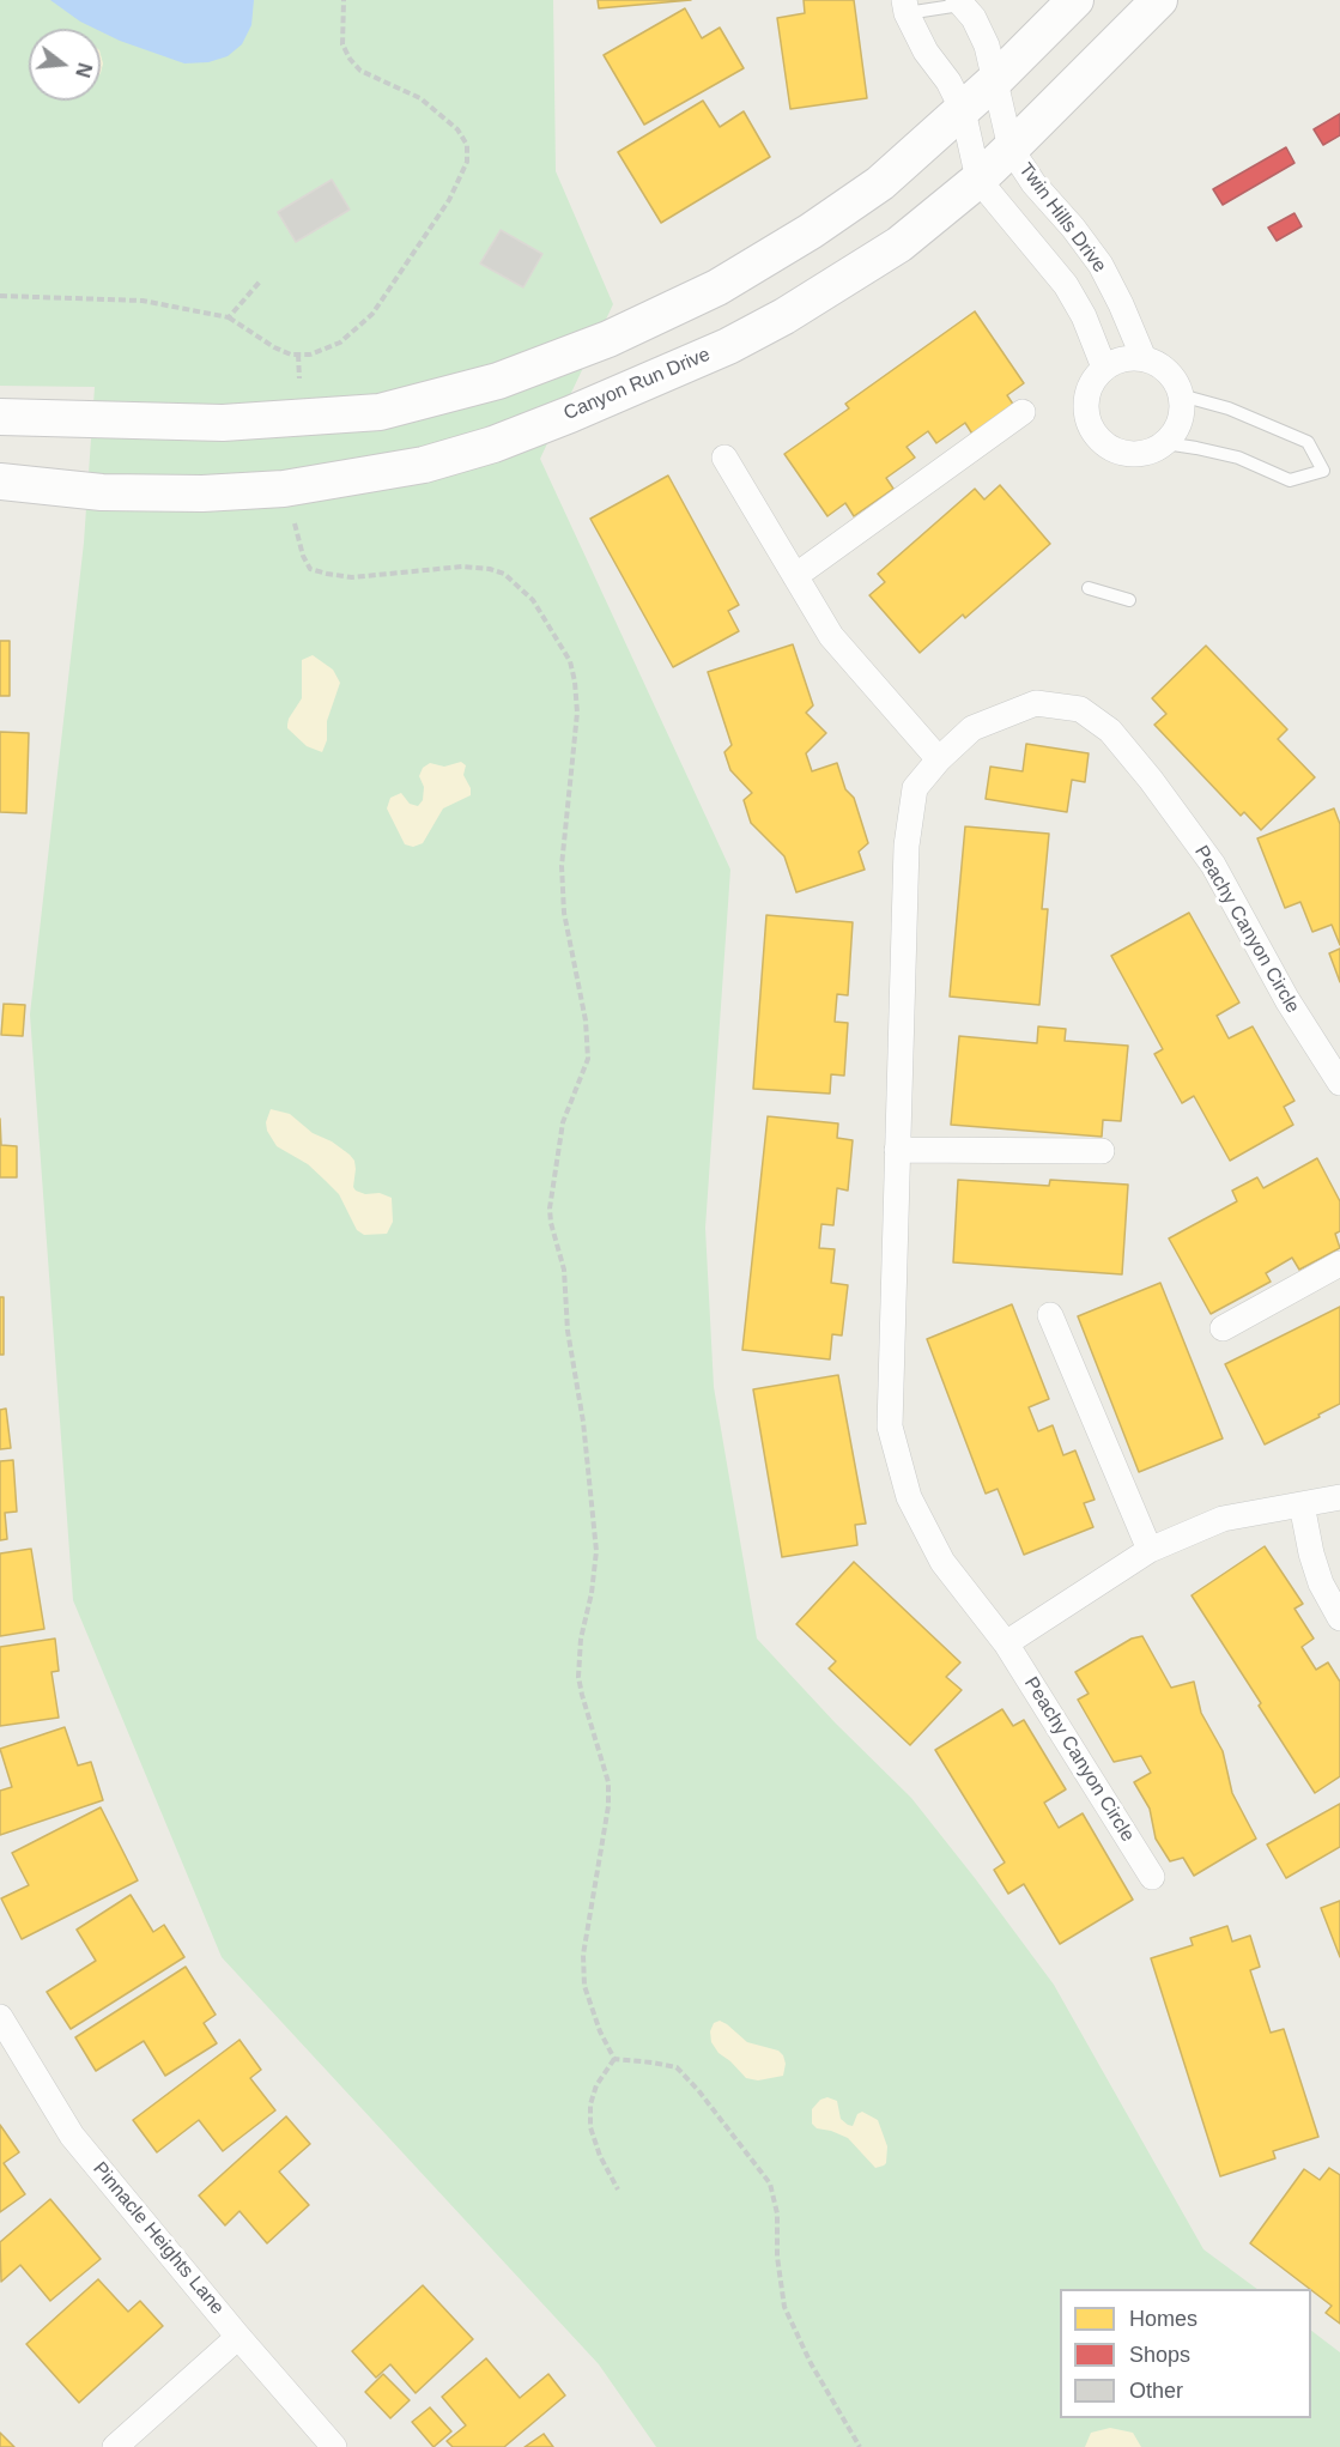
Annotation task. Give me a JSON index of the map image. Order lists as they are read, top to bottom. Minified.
{"streets":{"street":["Twin Hills Drive","Canyon Run Drive","Peachy Canyon Circle","Pinnacle Heights Lane"]},"crossings":[["Twin Hills Drive","Canyon Run Drive"]],"legend":["Homes","Shops","Other"],"north":"right"}
